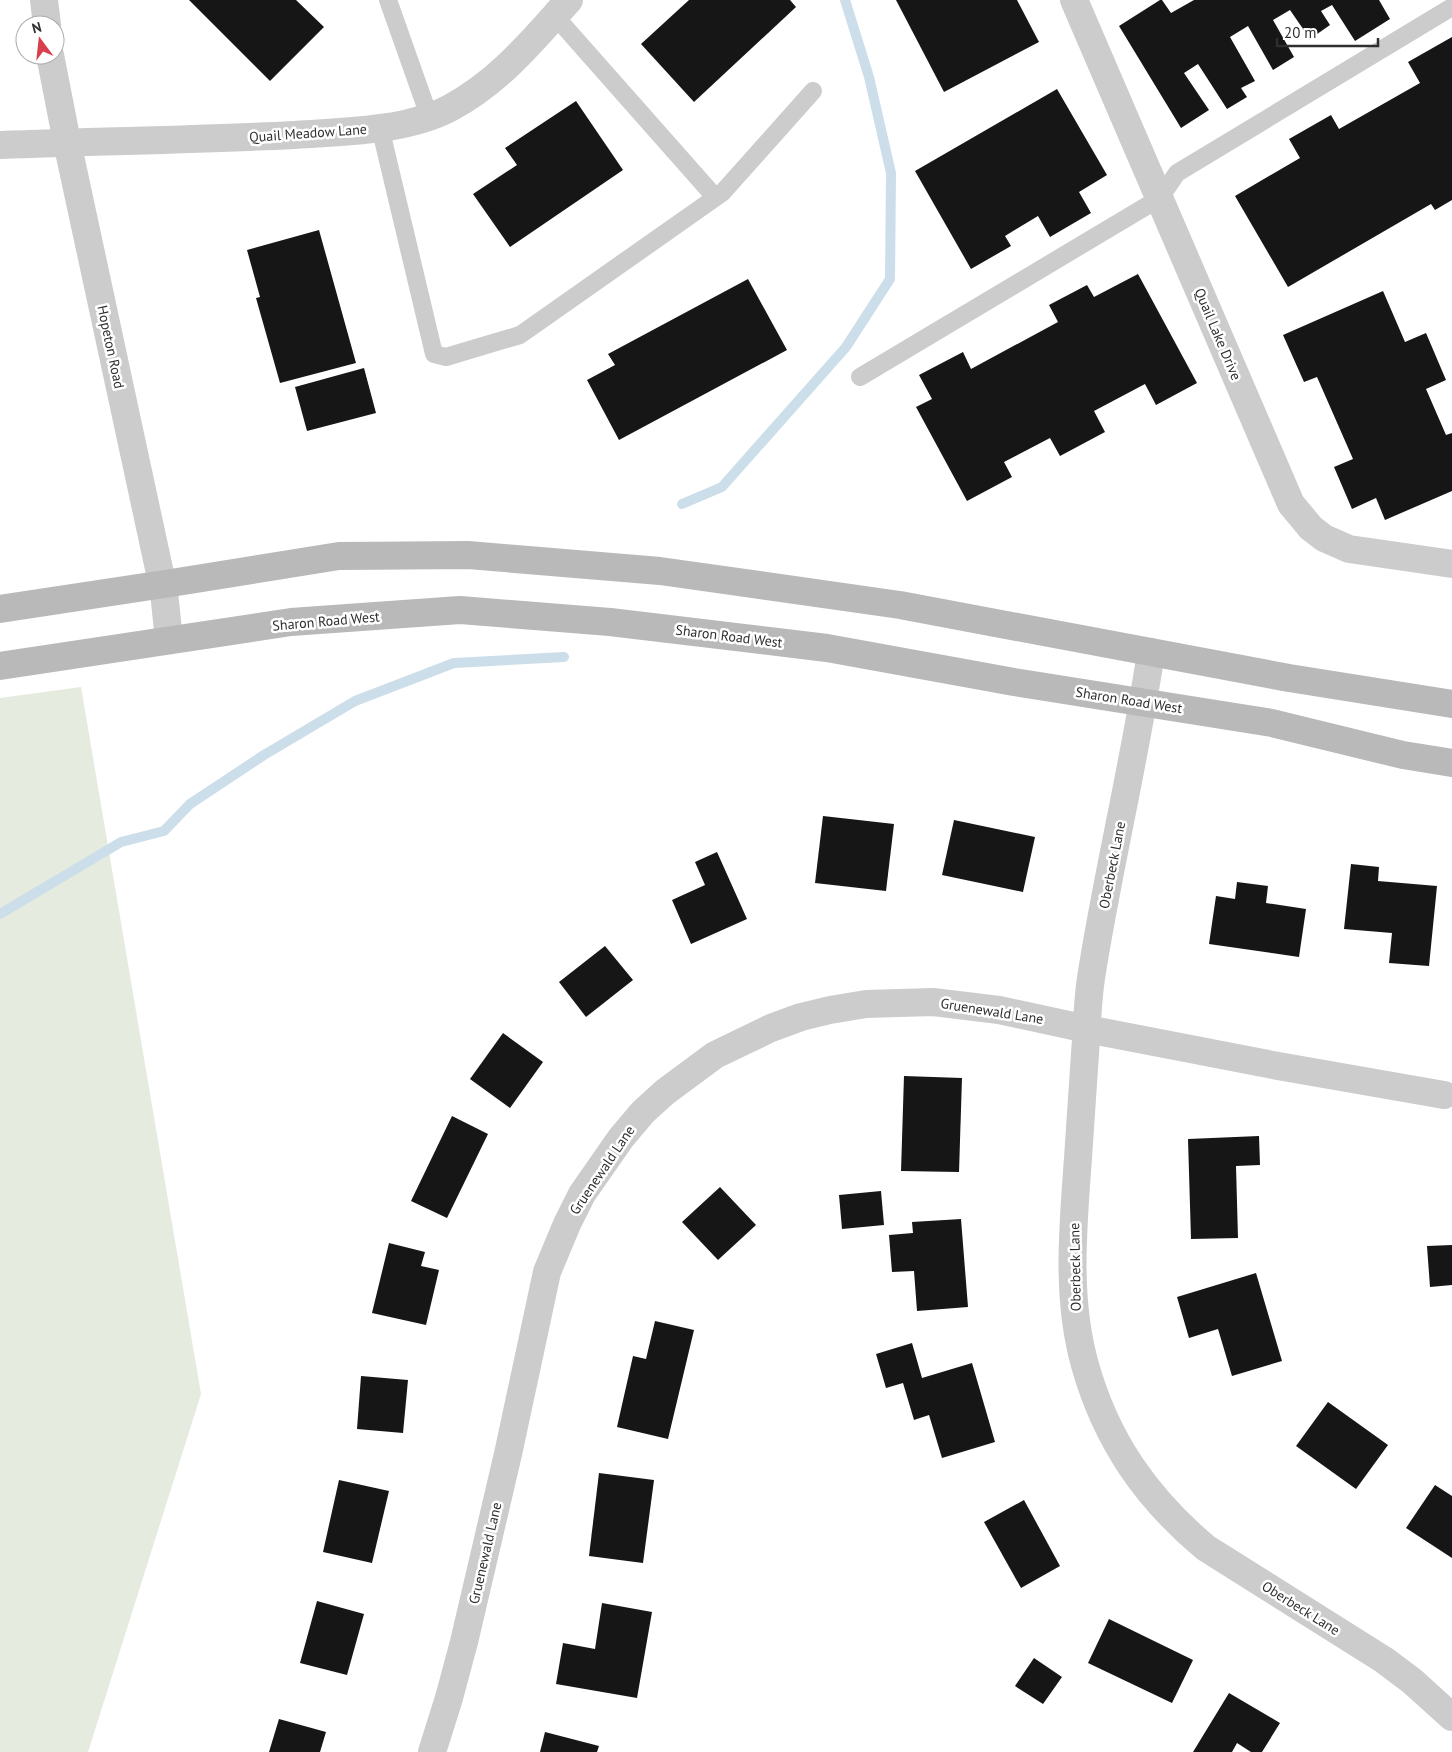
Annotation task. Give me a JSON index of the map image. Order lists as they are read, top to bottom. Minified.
{"streets":{"main road":["Sharon Road West"],"street":["Quail Meadow Lane","Quail Lake Drive","Hopeton Road","Oberbeck Lane","Gruenewald Lane"]},"crossings":[["Quail Meadow Lane","Hopeton Road"],["Hopeton Road","Sharon Road West"],["Sharon Road West","Oberbeck Lane"],["Oberbeck Lane","Gruenewald Lane"]],"scale_bar":"20 m","north":"top"}
